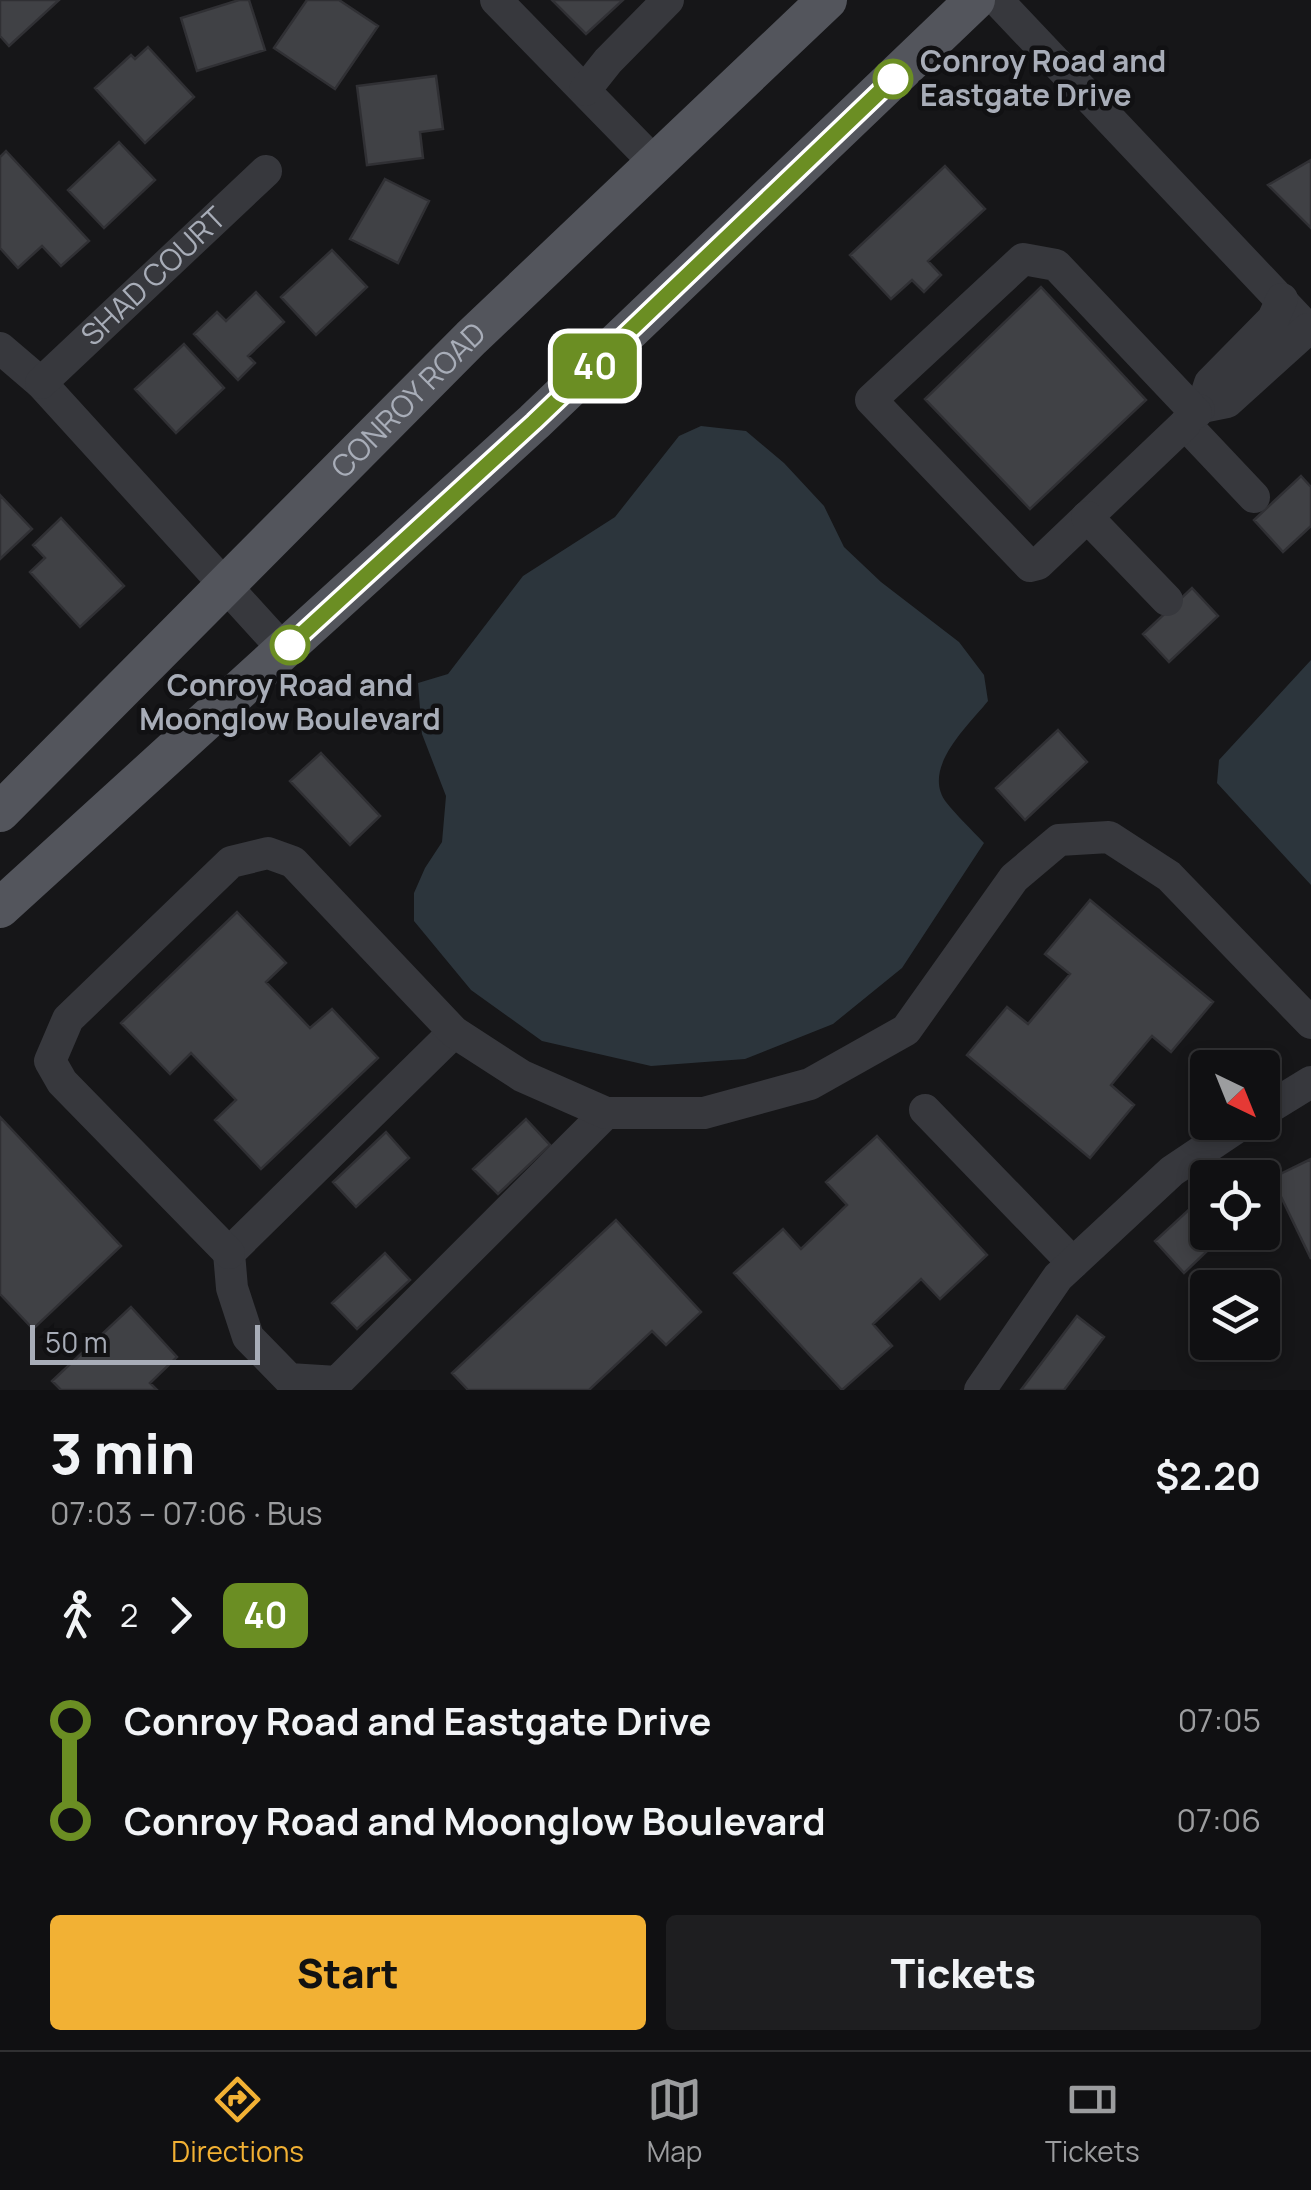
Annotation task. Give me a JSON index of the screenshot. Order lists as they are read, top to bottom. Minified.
{"streets":{"main road":["CONROY ROAD"],"street":["SHAD COURT"]},"places":["Conroy Road and Eastgate Drive","Conroy Road and Moonglow Boulevard"],"lines":["bus line 40"],"scale_bar":"50 m","north":"bottom right","page":{"on_map":"40","scale":"50 m","heading":["3 min","07:03 – 07:06 · Bus","$2.20"],"legs":["2","40"],"list":[{"name":"Conroy Road and Eastgate Drive","value":"07:05"},{"name":"Conroy Road and Moonglow Boulevard","value":"07:06"}],"buttons":["Start","Tickets"],"tabs":["Directions","Map","Tickets"]}}
